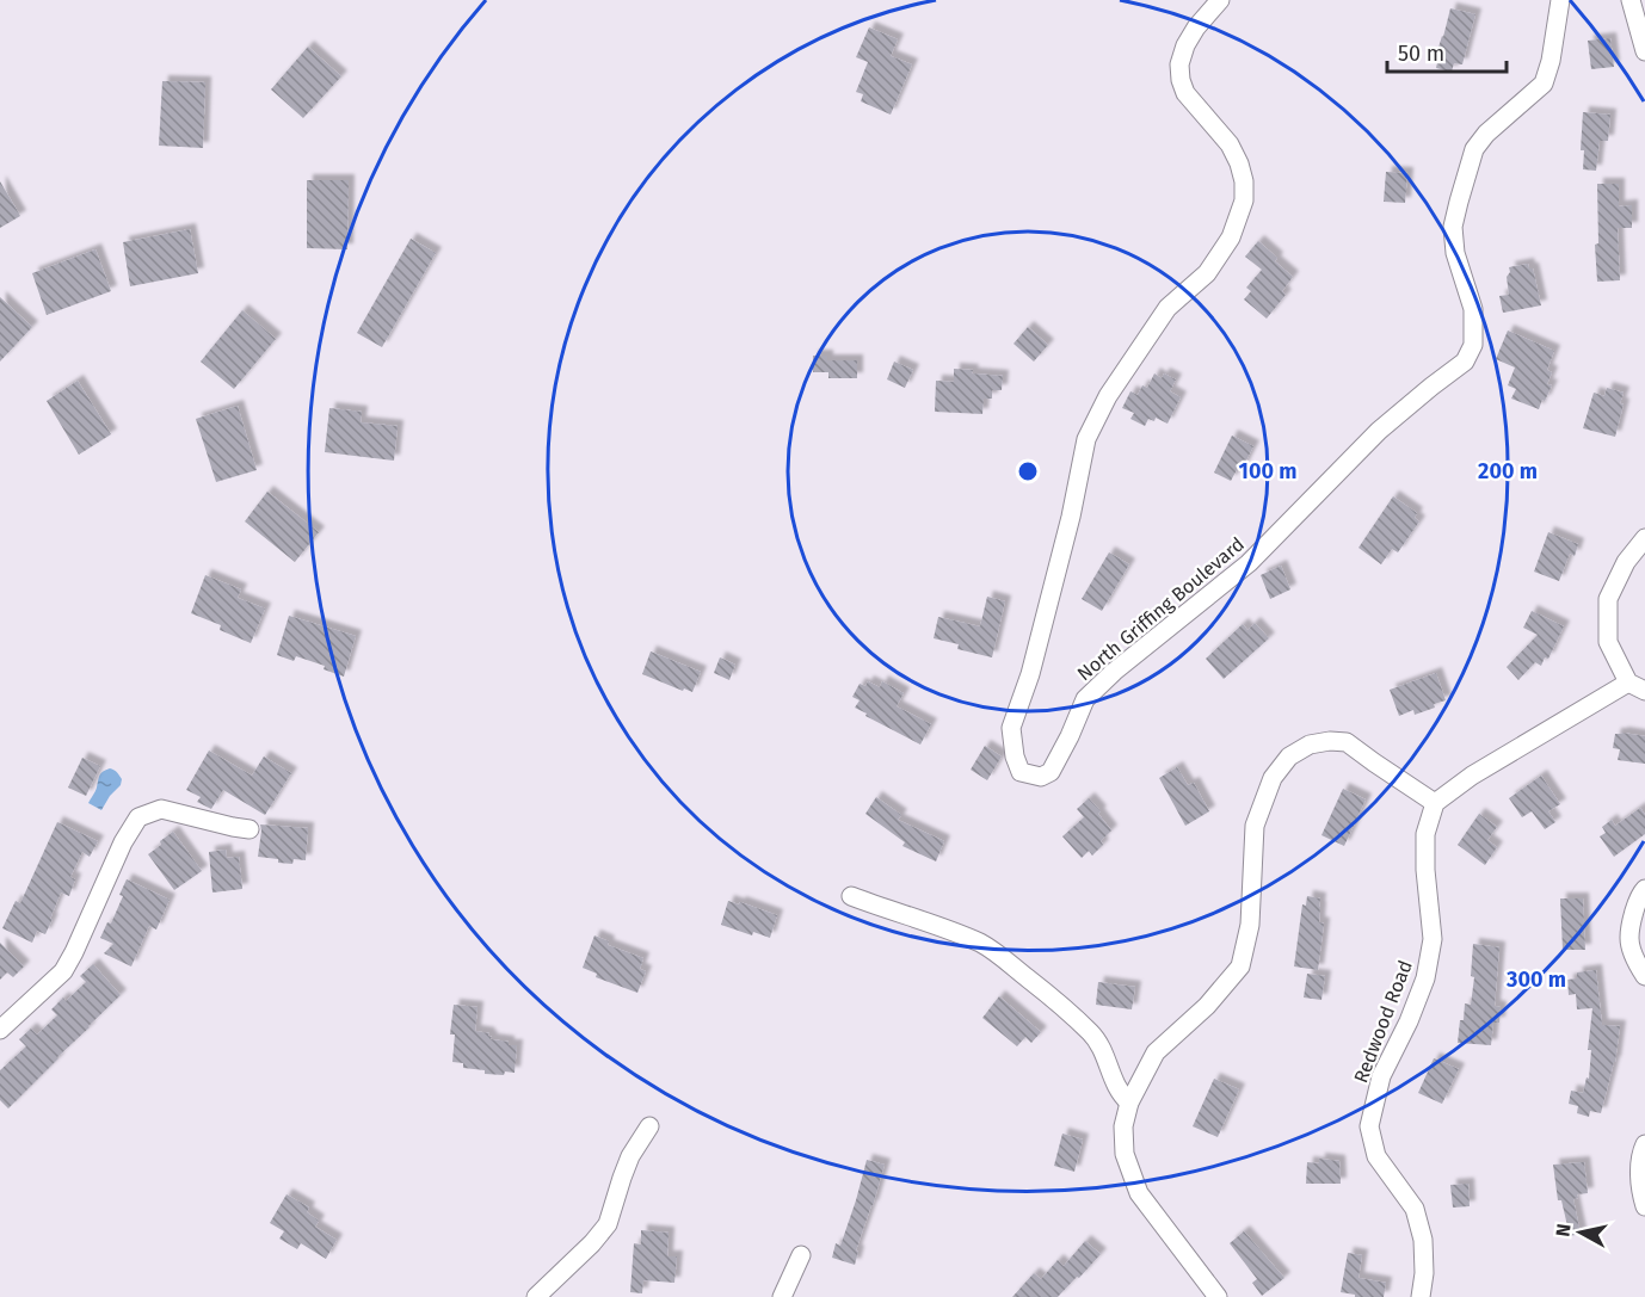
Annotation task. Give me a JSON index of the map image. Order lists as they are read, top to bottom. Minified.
{"streets":{"street":["North Griffing Boulevard","Redwood Road"]},"scale_bar":"50 m","north":"left","rings":["100 m","200 m","300 m"]}
